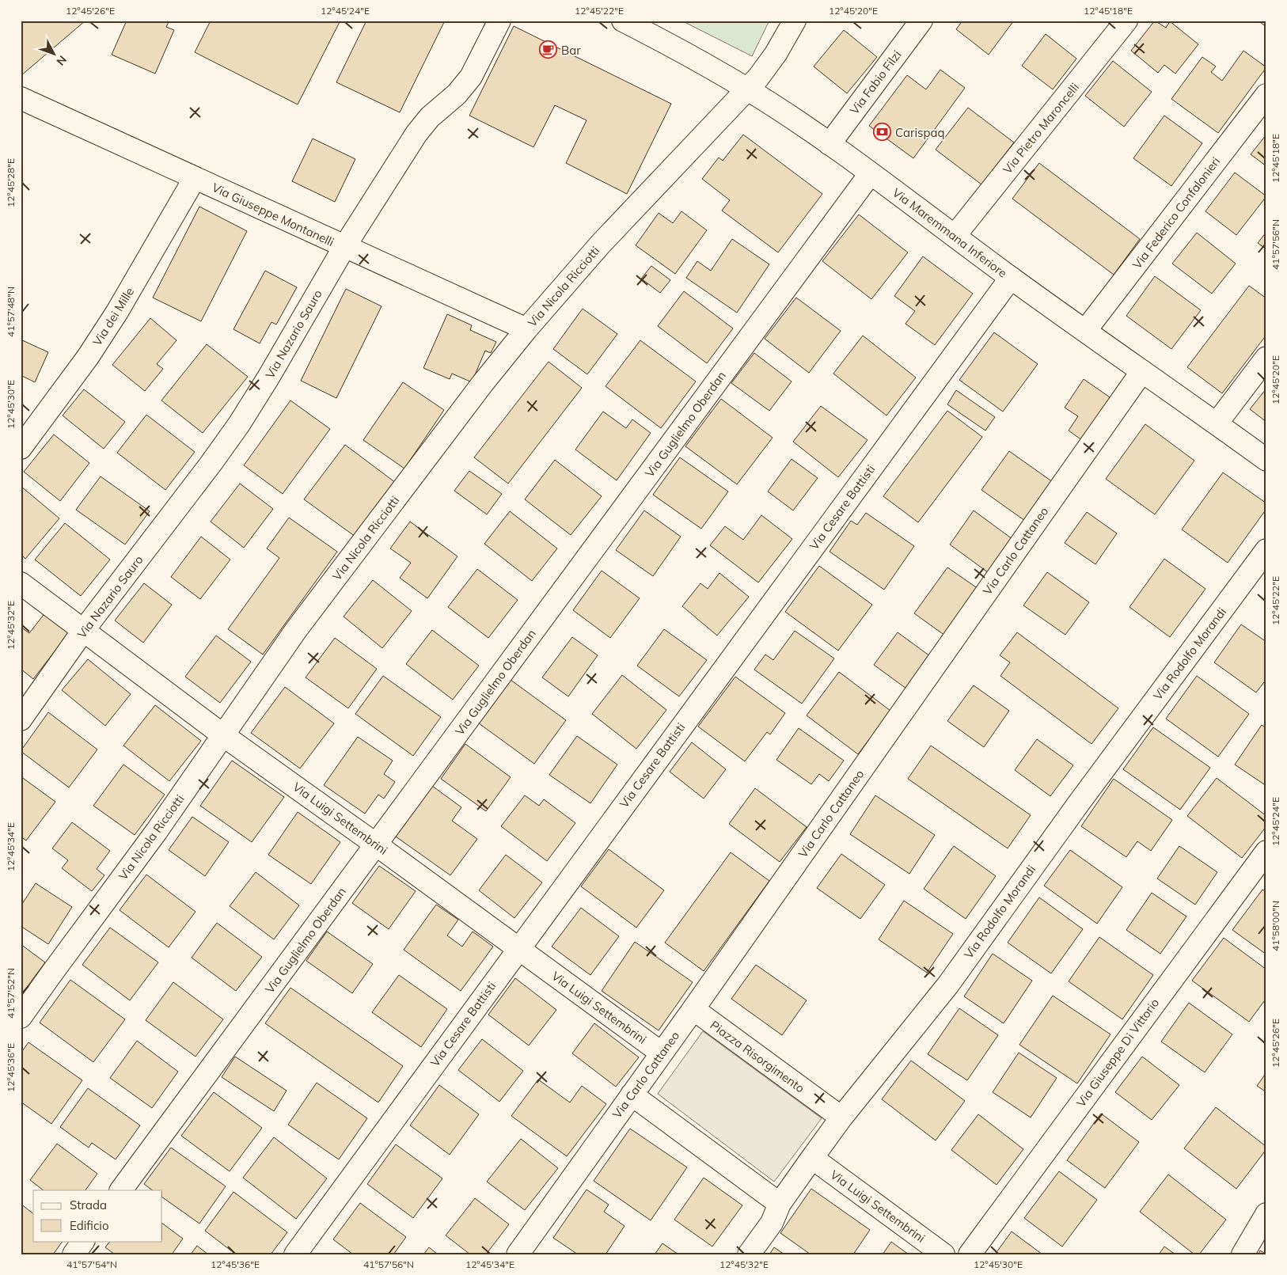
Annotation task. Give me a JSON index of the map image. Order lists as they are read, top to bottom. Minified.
{"streets":{"street":["Via Fabio Filzi","Via Pietro Maroncelli","Via Federico Confalonieri","Via Giuseppe Montanelli","Via Maremmana Inferiore","Via Nicola Ricciotti","Via dei Mille","Via Nazario Sauro","Via Guglielmo Oberdan","Via Cesare Battisti","Via Carlo Cattaneo","Via Rodolfo Morandi","Via Luigi Settembrini","Via Giuseppe Di Vittorio","Piazza Risorgimento"]},"crossings":[["Via Fabio Filzi","Via Maremmana Inferiore"],["Via Pietro Maroncelli","Via Maremmana Inferiore"],["Via Federico Confalonieri","Via Maremmana Inferiore"],["Via Giuseppe Montanelli","Via Nicola Ricciotti"],["Via Giuseppe Montanelli","Via dei Mille"],["Via Giuseppe Montanelli","Via Nazario Sauro"],["Via Maremmana Inferiore","Via Nicola Ricciotti"],["Via Maremmana Inferiore","Via Guglielmo Oberdan"],["Via Maremmana Inferiore","Via Cesare Battisti"],["Via Maremmana Inferiore","Via Carlo Cattaneo"],["Via Nicola Ricciotti","Via Luigi Settembrini"],["Via Nazario Sauro","Via Luigi Settembrini"],["Via Guglielmo Oberdan","Via Luigi Settembrini"],["Via Cesare Battisti","Via Luigi Settembrini"],["Via Carlo Cattaneo","Via Luigi Settembrini"],["Via Carlo Cattaneo","Piazza Risorgimento"],["Via Rodolfo Morandi","Via Luigi Settembrini"],["Via Rodolfo Morandi","Piazza Risorgimento"]],"places":{"cafe":["Bar"],"bank":["Carispaq"]},"legend":["Strada","Edificio"],"north":"bottom right","coordinates":["12°45'26\"E","12°45'24\"E","12°45'22\"E","12°45'20\"E","12°45'18\"E","12°45'28\"E","41°57'56\"N","41°57'48\"N","12°45'30\"E","12°45'32\"E","12°45'34\"E","41°58'00\"N","41°57'52\"N","12°45'36\"E","41°57'54\"N"]}
